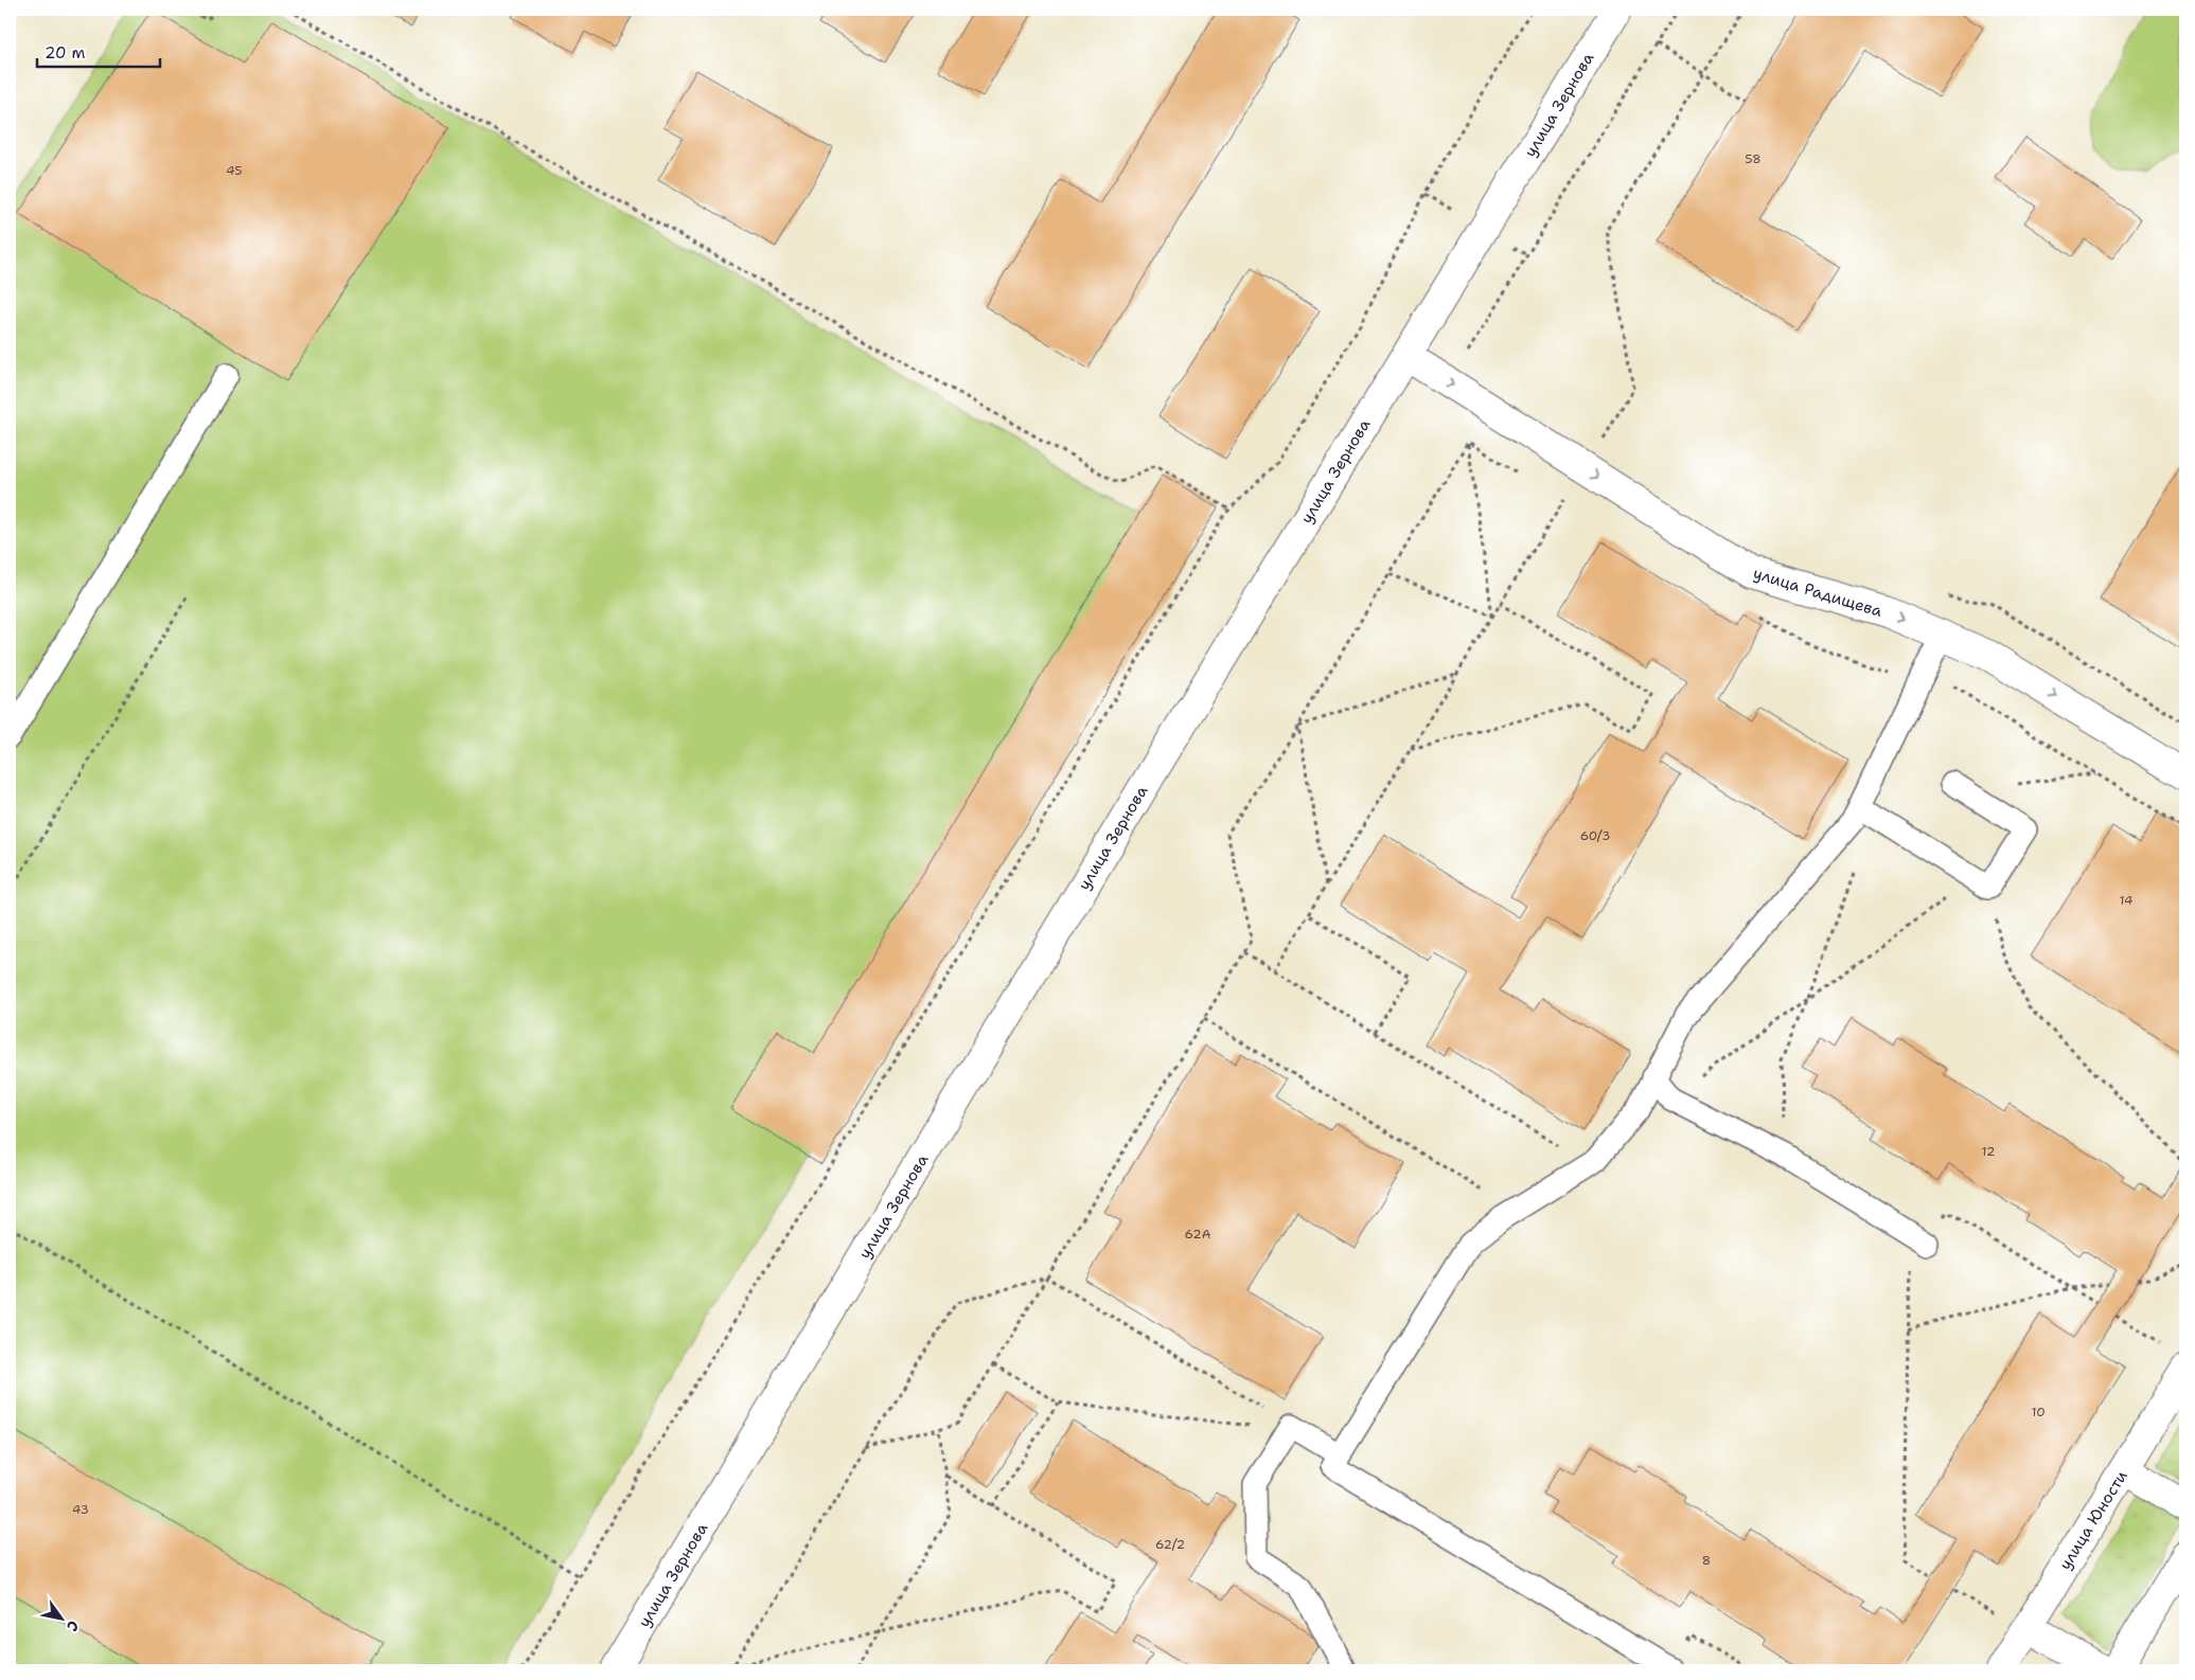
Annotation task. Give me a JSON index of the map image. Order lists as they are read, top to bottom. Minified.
{"streets":{"main road":["улица Зернова","улица Радищева","улица Юности"]},"crossings":[["улица Зернова","улица Радищева"]],"one_way":["улица Радищева"],"house_numbers":["58","45","60/3","14","12","62А","10","43","62/2","8"],"scale_bar":"20 m","north":"bottom right"}
